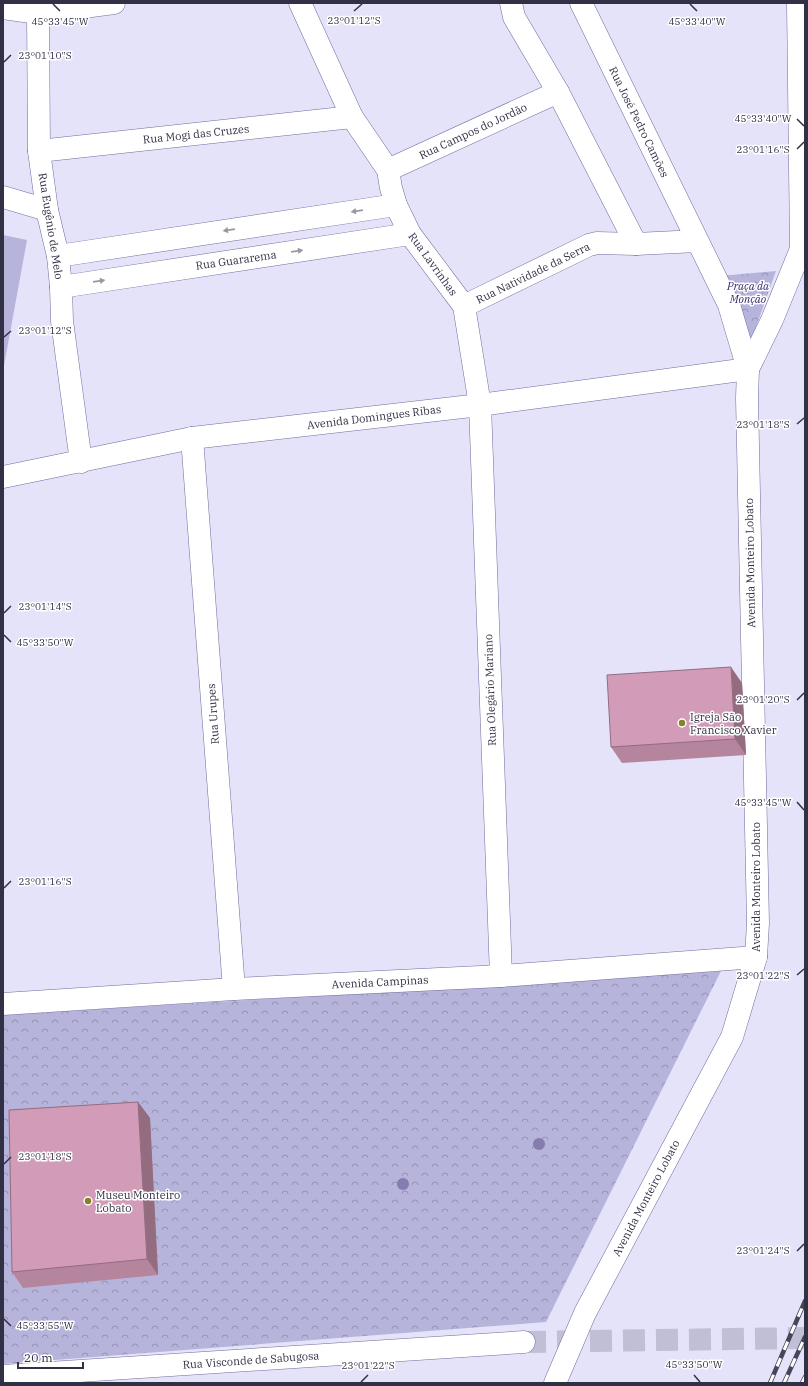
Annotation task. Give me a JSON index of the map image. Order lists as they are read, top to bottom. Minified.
{"streets":{"street":["Rua José Pedro Camões","Rua Campos do Jordão","Rua Mogi das Cruzes","Rua Eugênio de Melo","Rua Guararema","Rua Lavrinhas","Rua Natividade da Serra","Avenida Domingues Ribas","Avenida Monteiro Lobato","Rua Olegário Mariano","Rua Urupes","Avenida Campinas","Rua Visconde de Sabugosa"]},"crossings":[["Rua José Pedro Camões","Rua Natividade da Serra"],["Rua Campos do Jordão","Rua Lavrinhas"],["Rua Mogi das Cruzes","Rua Eugênio de Melo"],["Rua Mogi das Cruzes","Rua Lavrinhas"],["Rua Eugênio de Melo","Rua Guararema"],["Rua Eugênio de Melo","Avenida Domingues Ribas"],["Rua Guararema","Rua Lavrinhas"],["Rua Lavrinhas","Rua Natividade da Serra"],["Rua Lavrinhas","Avenida Domingues Ribas"],["Rua Lavrinhas","Rua Olegário Mariano"],["Avenida Domingues Ribas","Avenida Monteiro Lobato"],["Avenida Domingues Ribas","Rua Olegário Mariano"],["Avenida Domingues Ribas","Rua Urupes"],["Avenida Monteiro Lobato","Avenida Campinas"],["Rua Olegário Mariano","Avenida Campinas"],["Rua Urupes","Avenida Campinas"]],"parks":["Praça da Monção"],"places":["Igreja São Francisco Xavier","Museu Monteiro Lobato"],"scale_bar":"20 m","coordinates":["23°01'12\"S","45°33'40\"W","45°33'45\"W","23°01'10\"S","23°01'16\"S","23°01'18\"S","23°01'14\"S","45°33'50\"W","23°01'20\"S","23°01'22\"S","23°01'24\"S","45°33'55\"W"]}
